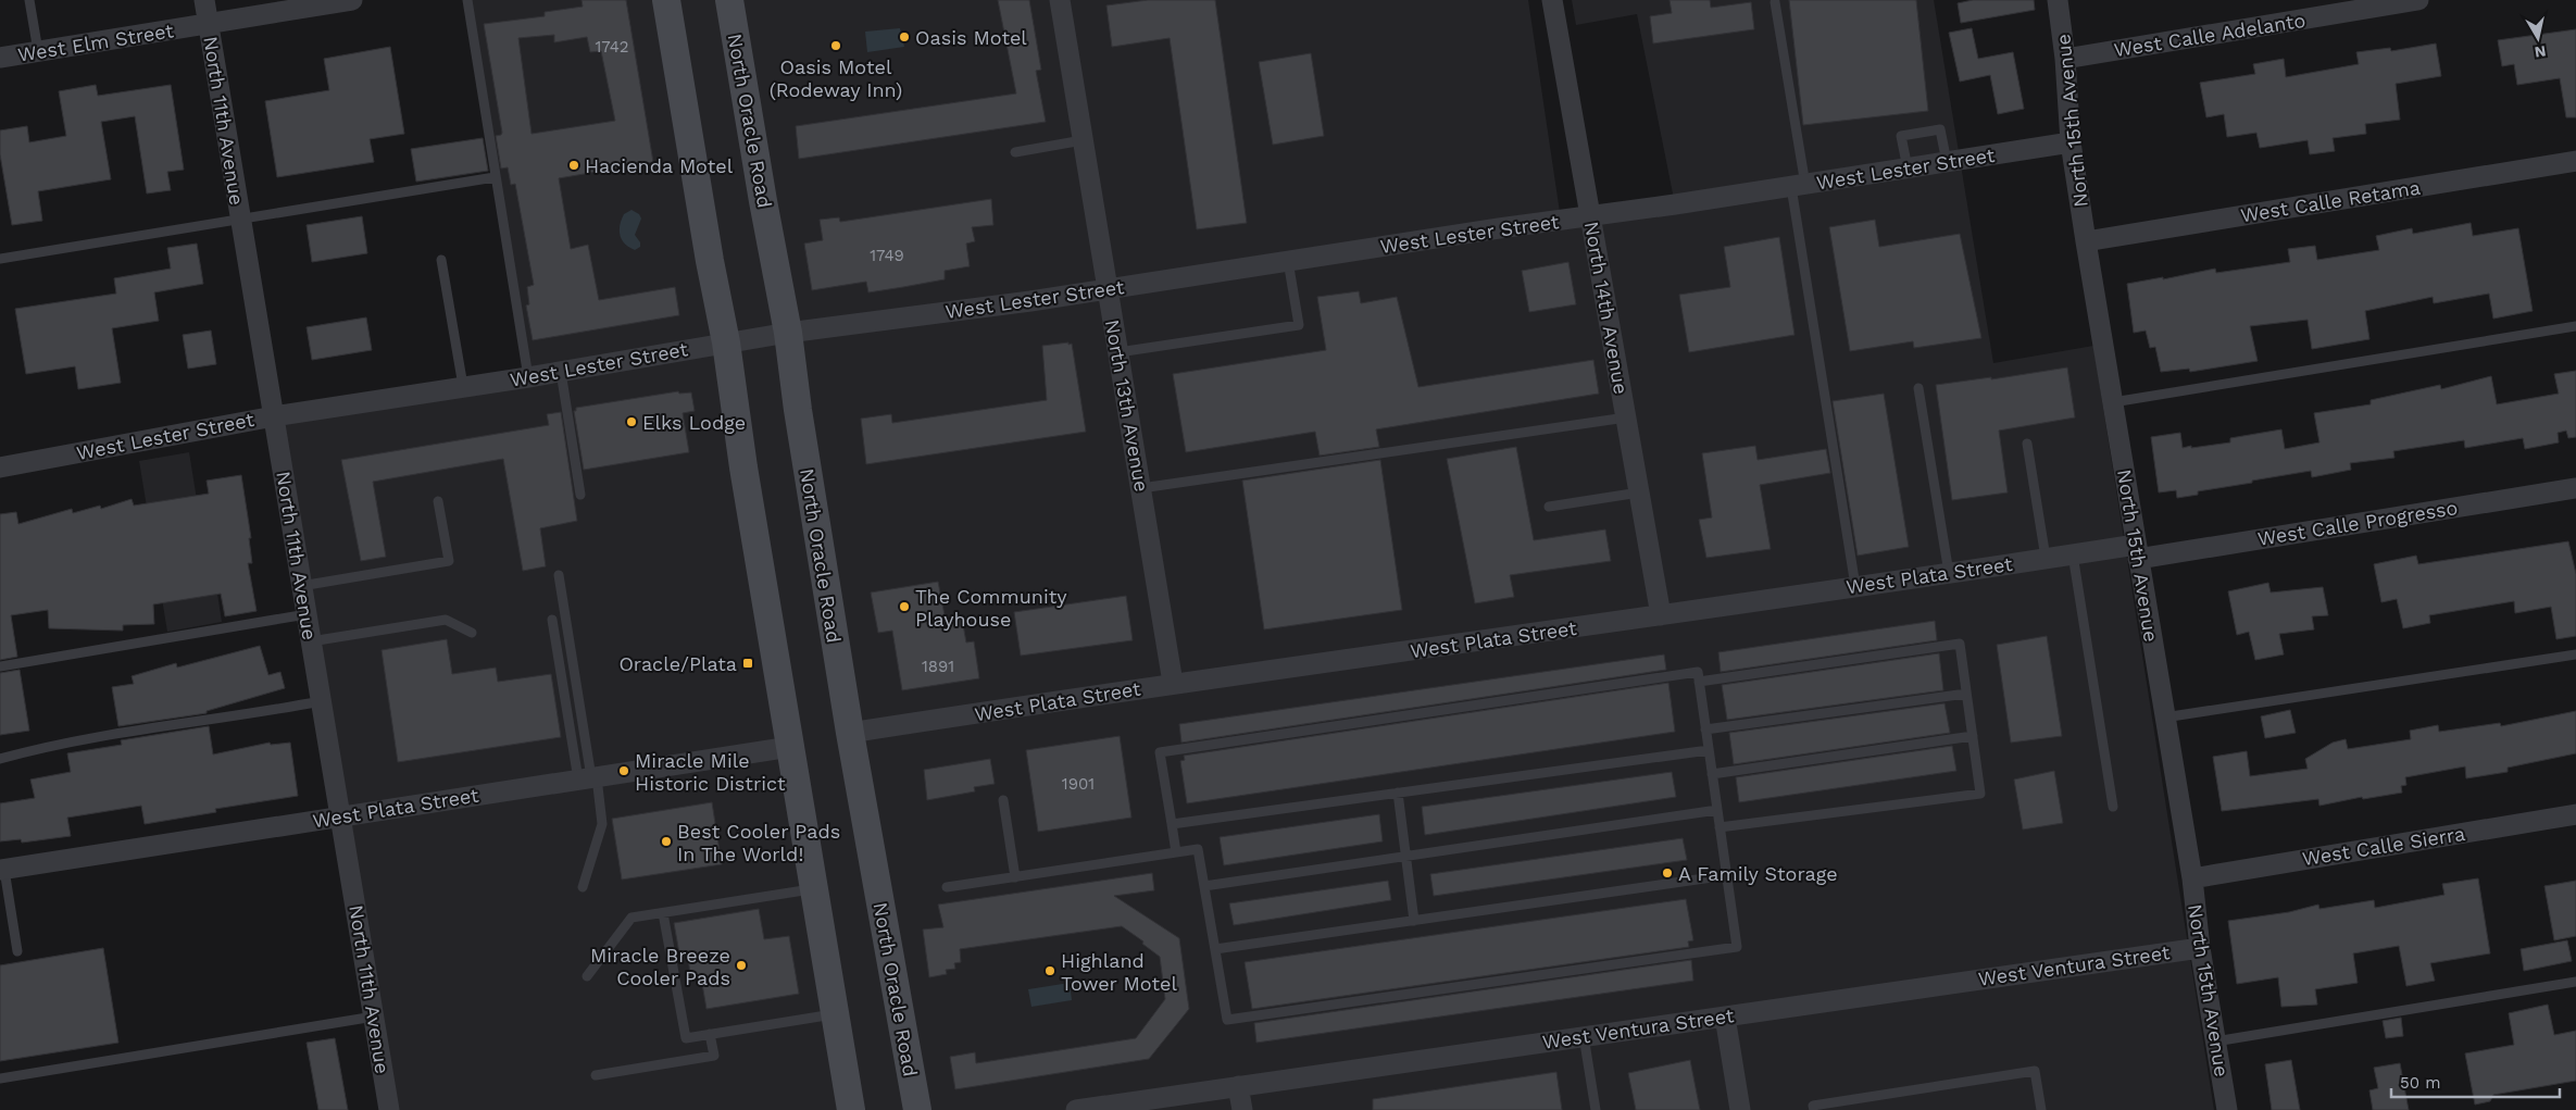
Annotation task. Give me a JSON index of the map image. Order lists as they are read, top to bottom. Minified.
{"streets":{"main road":["North Oracle Road"],"street":["West Calle Adelanto","West Elm Street","North 11th Avenue","North 15th Avenue","West Lester Street","West Calle Retama","North 14th Avenue","North 13th Avenue","West Calle Progresso","West Plata Street","West Calle Sierra","West Ventura Street"]},"crossings":[["West Calle Adelanto","North 15th Avenue"],["West Elm Street","North 11th Avenue"],["North 11th Avenue","West Lester Street"],["North 11th Avenue","West Plata Street"],["North Oracle Road","West Lester Street"],["North Oracle Road","West Plata Street"],["North 15th Avenue","West Lester Street"],["North 15th Avenue","West Calle Retama"],["North 15th Avenue","West Calle Progresso"],["North 15th Avenue","West Plata Street"],["North 15th Avenue","West Calle Sierra"],["North 15th Avenue","West Ventura Street"],["West Lester Street","North 14th Avenue"],["West Lester Street","North 13th Avenue"],["North 14th Avenue","West Plata Street"],["North 13th Avenue","West Plata Street"],["West Calle Progresso","West Plata Street"]],"places":{"other":["Oasis Motel","Oasis Motel (Rodeway Inn)","Hacienda Motel","Elks Lodge","The Community Playhouse","Miracle Mile Historic District","Best Cooler Pads In The World!","A Family Storage","Miracle Breeze Cooler Pads","Highland Tower Motel"],"transit":["Oracle/Plata"]},"house_numbers":["1742","1749","1891","1901"],"scale_bar":"50 m","north":"bottom"}
